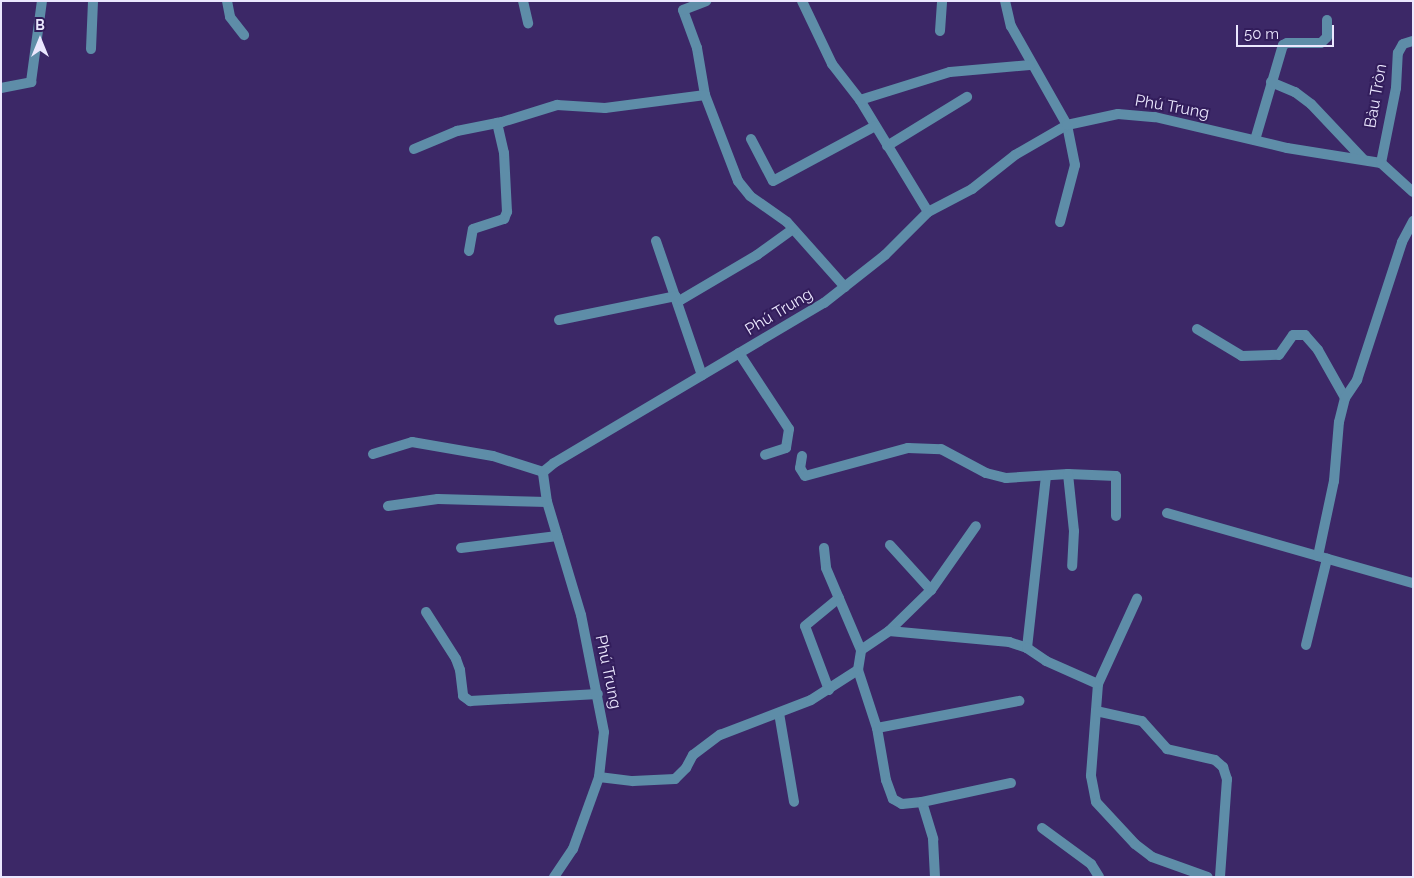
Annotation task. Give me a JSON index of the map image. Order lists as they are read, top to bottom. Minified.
{"streets":{"street":["Bàu Tròn","Phú Trung"]},"crossings":[["Bàu Tròn","Phú Trung"]],"scale_bar":"50 m","north":"top"}
